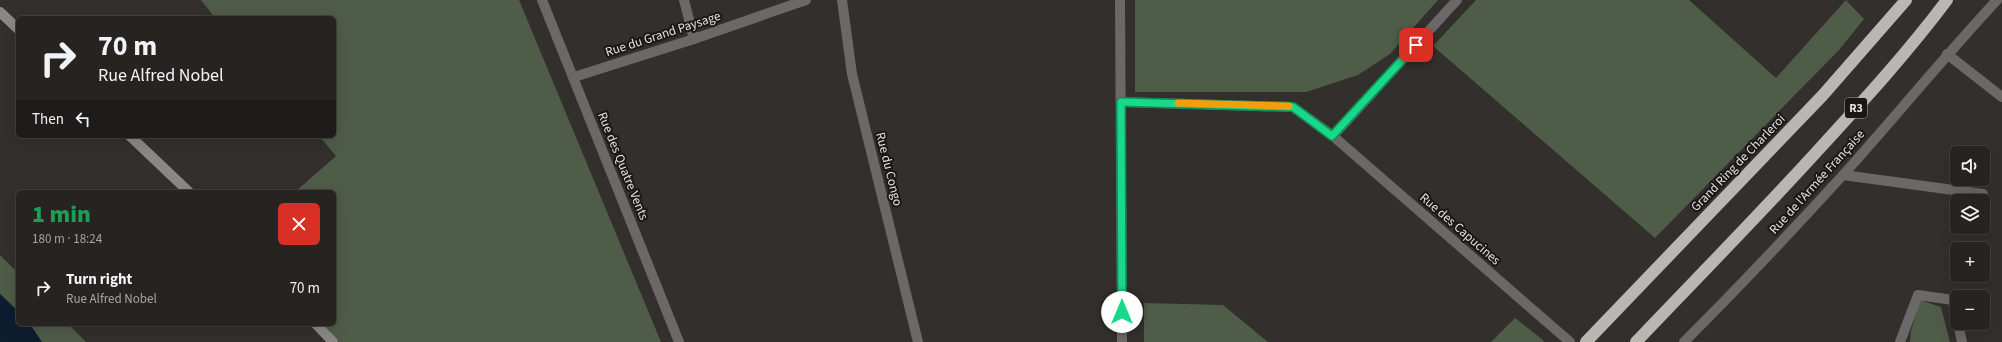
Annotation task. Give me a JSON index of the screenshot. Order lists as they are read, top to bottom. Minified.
{"streets":{"highway":["R3","Grand Ring de Charleroi"],"street":["Rue du Grand Paysage","Rue des Quatre Vents","Rue du Congo","Rue de l'Armée Française","Rue des Capucines"]},"crossings":[["Rue du Grand Paysage","Rue des Quatre Vents"]],"page":{"turn":["70 m","Rue Alfred Nobel"],"then":"Then","map_buttons":["+","−"],"heading":["1 min","180 m · 18:24"],"list":[{"name":"Turn right","note":"Rue Alfred Nobel","value":"70 m"}]}}
